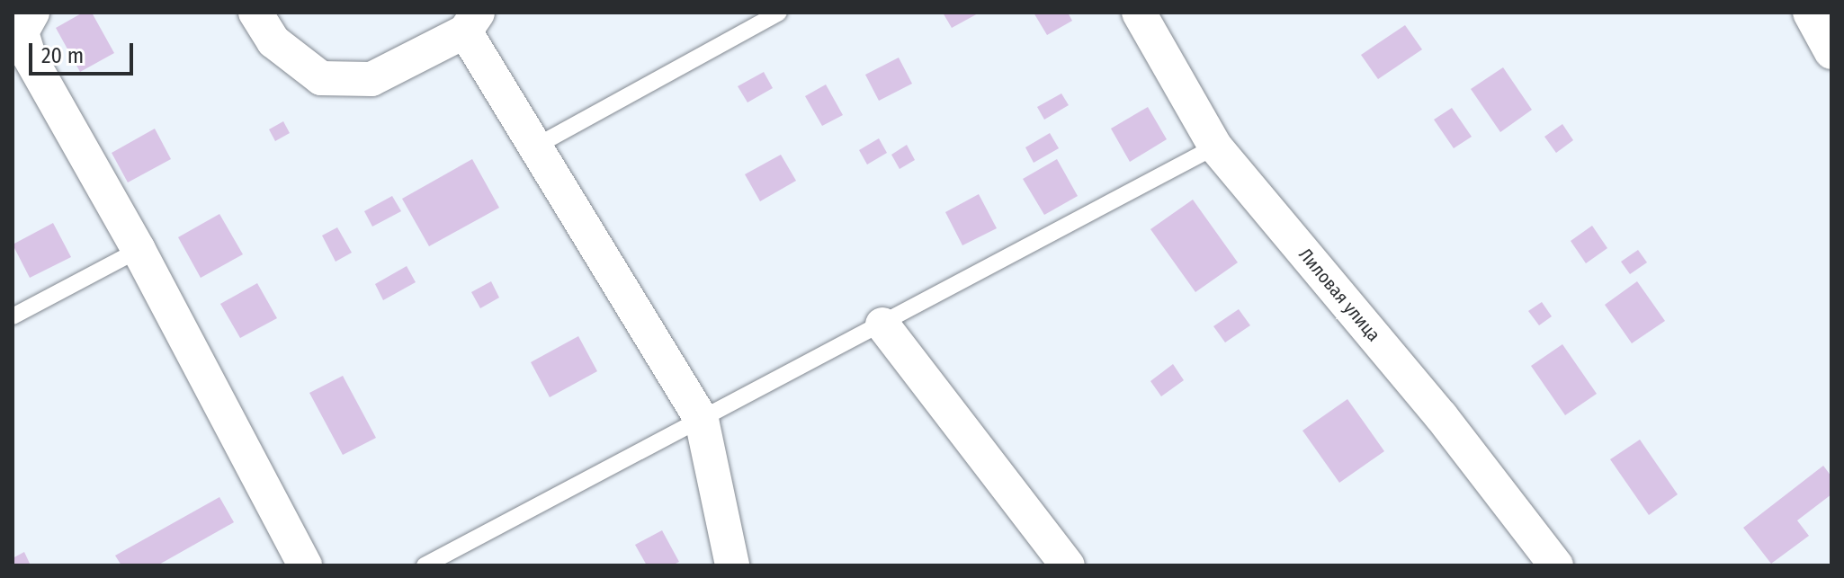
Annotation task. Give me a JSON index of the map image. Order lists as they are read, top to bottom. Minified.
{"streets":{"street":["Лиловая улица"]},"scale_bar":"20 m"}
